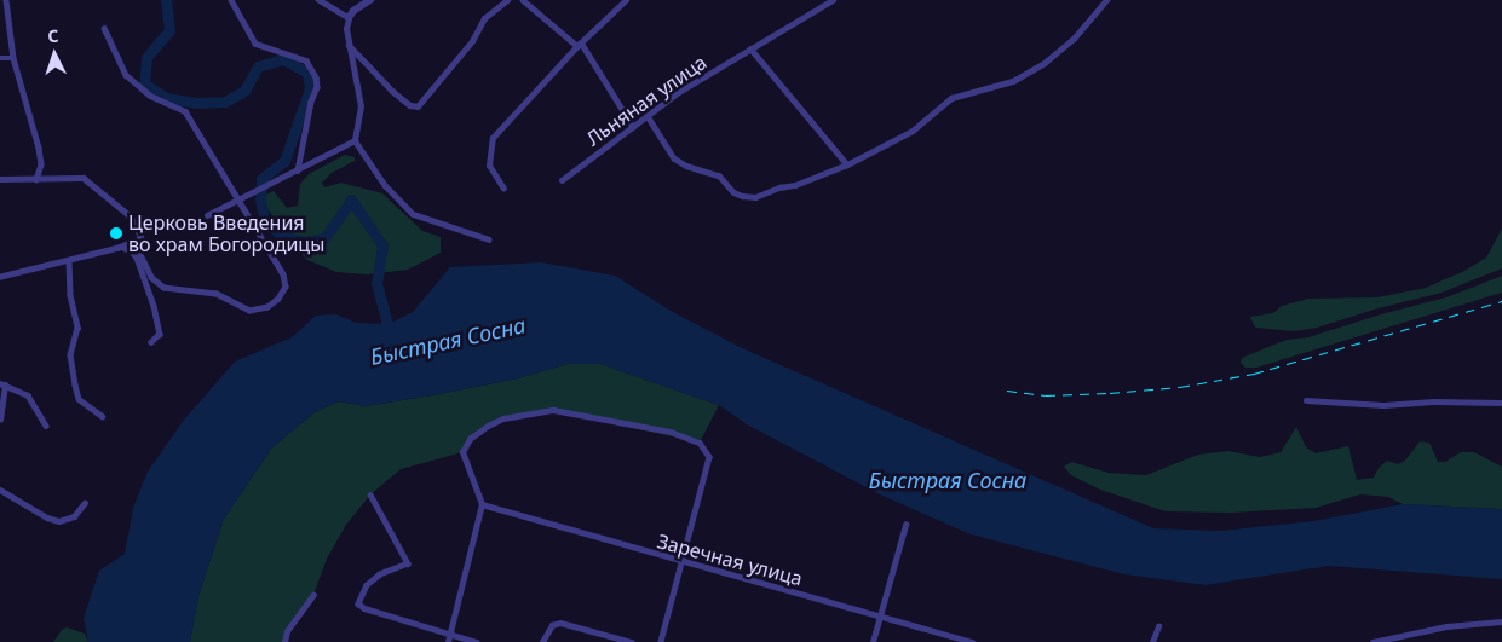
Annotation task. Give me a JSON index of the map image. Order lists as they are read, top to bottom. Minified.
{"streets":{"street":["Льняная улица","Заречная улица"]},"water":["Быстрая Сосна"],"places":["Церковь Введения во храм Богородицы"],"north":"top"}
